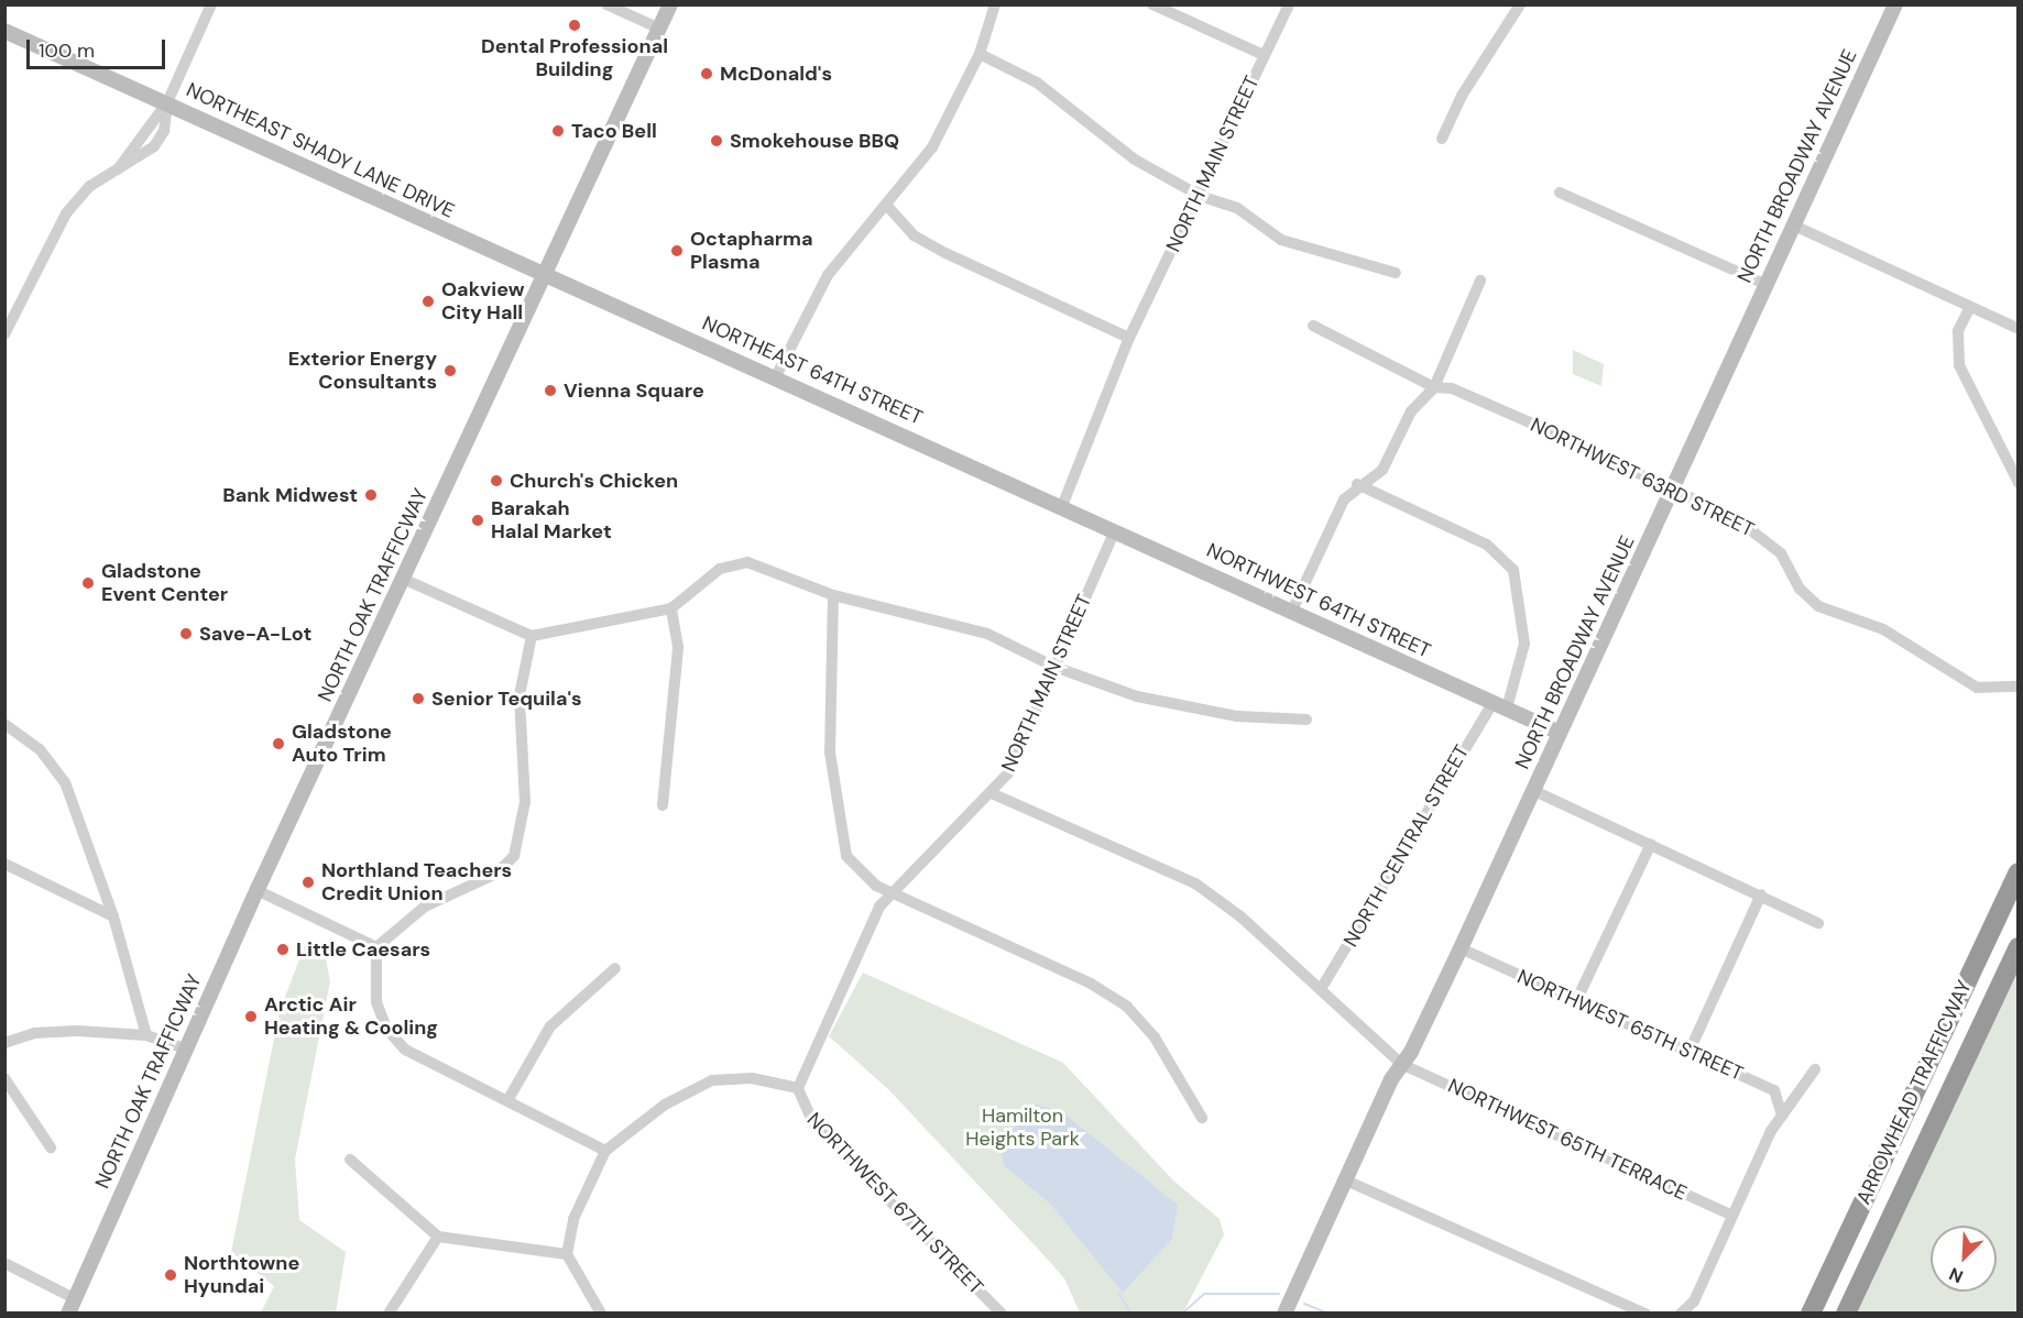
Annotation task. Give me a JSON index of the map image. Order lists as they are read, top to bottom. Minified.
{"streets":{"highway":["ARROWHEAD TRAFFICWAY"],"street":["NORTHEAST SHADY LANE DRIVE","NORTH MAIN STREET","NORTH BROADWAY AVENUE","NORTHEAST 64TH STREET","NORTHWEST 63RD STREET","NORTH OAK TRAFFICWAY","NORTHWEST 64TH STREET","NORTH CENTRAL STREET","NORTHWEST 65TH STREET","NORTHWEST 65TH TERRACE","NORTHWEST 67TH STREET"]},"crossings":[["NORTHEAST SHADY LANE DRIVE","NORTHEAST 64TH STREET"],["NORTHEAST SHADY LANE DRIVE","NORTH OAK TRAFFICWAY"],["NORTH MAIN STREET","NORTHEAST 64TH STREET"],["NORTH MAIN STREET","NORTHWEST 64TH STREET"],["NORTH MAIN STREET","NORTHWEST 67TH STREET"],["NORTH BROADWAY AVENUE","NORTHWEST 63RD STREET"],["NORTH BROADWAY AVENUE","NORTHWEST 64TH STREET"],["NORTH BROADWAY AVENUE","NORTHWEST 65TH STREET"],["NORTH BROADWAY AVENUE","NORTHWEST 65TH TERRACE"],["NORTHEAST 64TH STREET","NORTH OAK TRAFFICWAY"],["NORTHEAST 64TH STREET","NORTHWEST 64TH STREET"],["NORTHWEST 64TH STREET","NORTH CENTRAL STREET"]],"parks":["Hamilton Heights Park"],"places":["Dental Professional Building","McDonald's","Taco Bell","Smokehouse BBQ","Octapharma Plasma","Oakview City Hall","Exterior Energy Consultants","Vienna Square","Church's Chicken","Bank Midwest","Barakah Halal Market","Gladstone Event Center","Save-A-Lot","Senior Tequila's","Gladstone Auto Trim","Northland Teachers Credit Union","Little Caesars","Arctic Air Heating & Cooling","Northtowne Hyundai"],"scale_bar":"100 m","north":"bottom left"}
